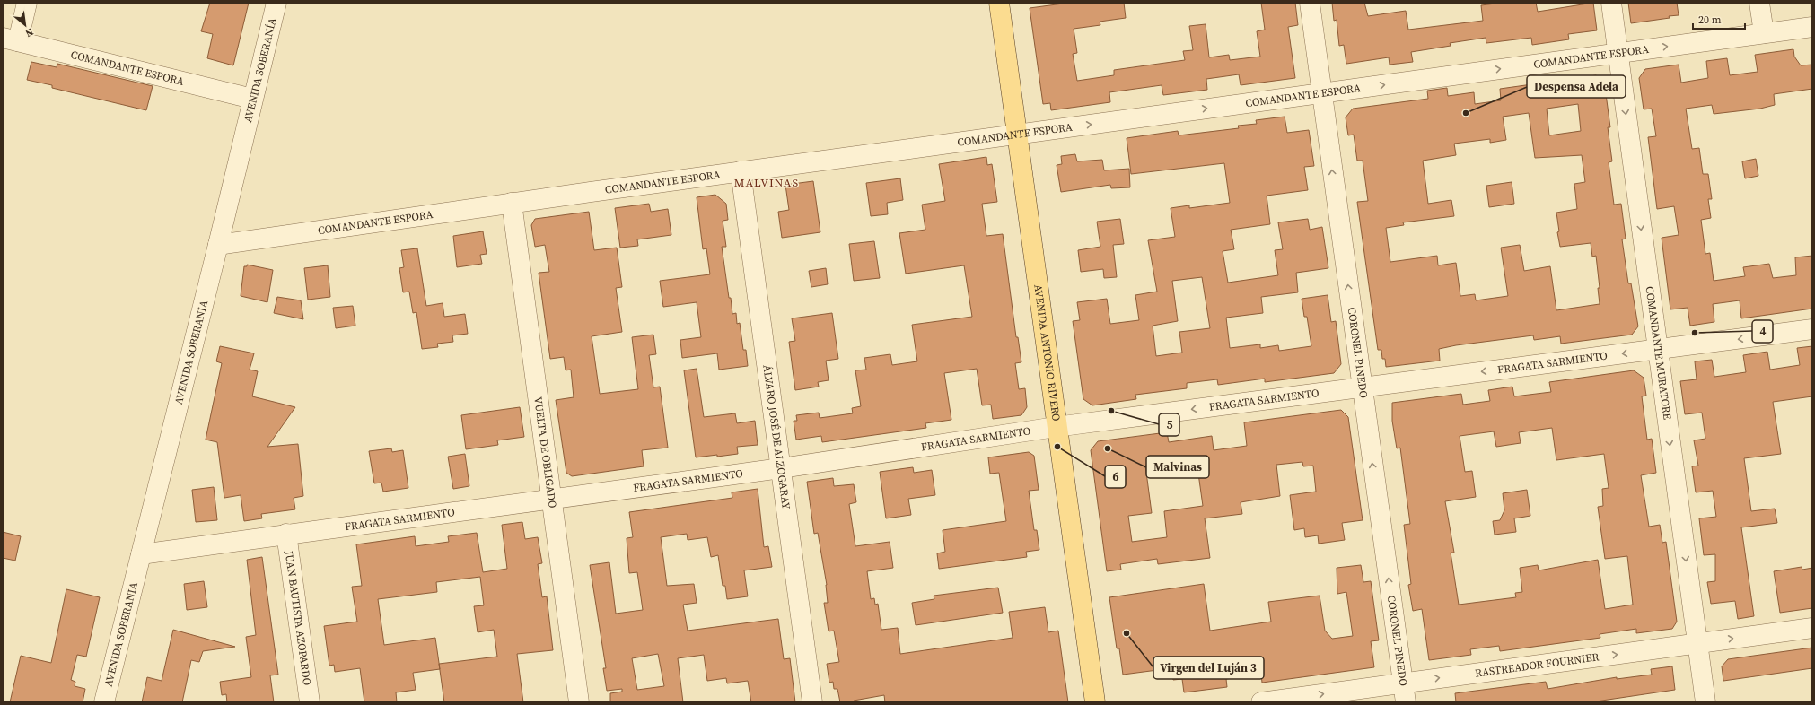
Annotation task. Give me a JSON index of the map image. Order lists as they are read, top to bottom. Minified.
{"streets":{"main road":["AVENIDA ANTONIO RIVERO"],"street":["COMANDANTE ESPORA","AVENIDA SOBERANÍA","CORONEL PINEDO","COMANDANTE MURATORE","FRAGATA SARMIENTO","ÁLVARO JOSÉ DE ALZOGARAY","VUELTA DE OBLIGADO","JUAN BAUTISTA AZOPARDO","RASTREADOR FOURNIER"]},"crossings":[["COMANDANTE ESPORA","AVENIDA SOBERANÍA"],["COMANDANTE ESPORA","AVENIDA ANTONIO RIVERO"],["COMANDANTE ESPORA","CORONEL PINEDO"],["COMANDANTE ESPORA","COMANDANTE MURATORE"],["COMANDANTE ESPORA","ÁLVARO JOSÉ DE ALZOGARAY"],["COMANDANTE ESPORA","VUELTA DE OBLIGADO"],["AVENIDA SOBERANÍA","FRAGATA SARMIENTO"],["AVENIDA ANTONIO RIVERO","FRAGATA SARMIENTO"],["CORONEL PINEDO","FRAGATA SARMIENTO"],["CORONEL PINEDO","RASTREADOR FOURNIER"],["COMANDANTE MURATORE","FRAGATA SARMIENTO"],["COMANDANTE MURATORE","RASTREADOR FOURNIER"],["FRAGATA SARMIENTO","ÁLVARO JOSÉ DE ALZOGARAY"],["FRAGATA SARMIENTO","VUELTA DE OBLIGADO"],["FRAGATA SARMIENTO","JUAN BAUTISTA AZOPARDO"]],"one_way":["COMANDANTE ESPORA","CORONEL PINEDO","COMANDANTE MURATORE","FRAGATA SARMIENTO","RASTREADOR FOURNIER"],"districts":["MALVINAS"],"places":["Despensa Adela","4","5","6","Malvinas","Virgen del Luján 3"],"scale_bar":"20 m","north":"bottom right"}
